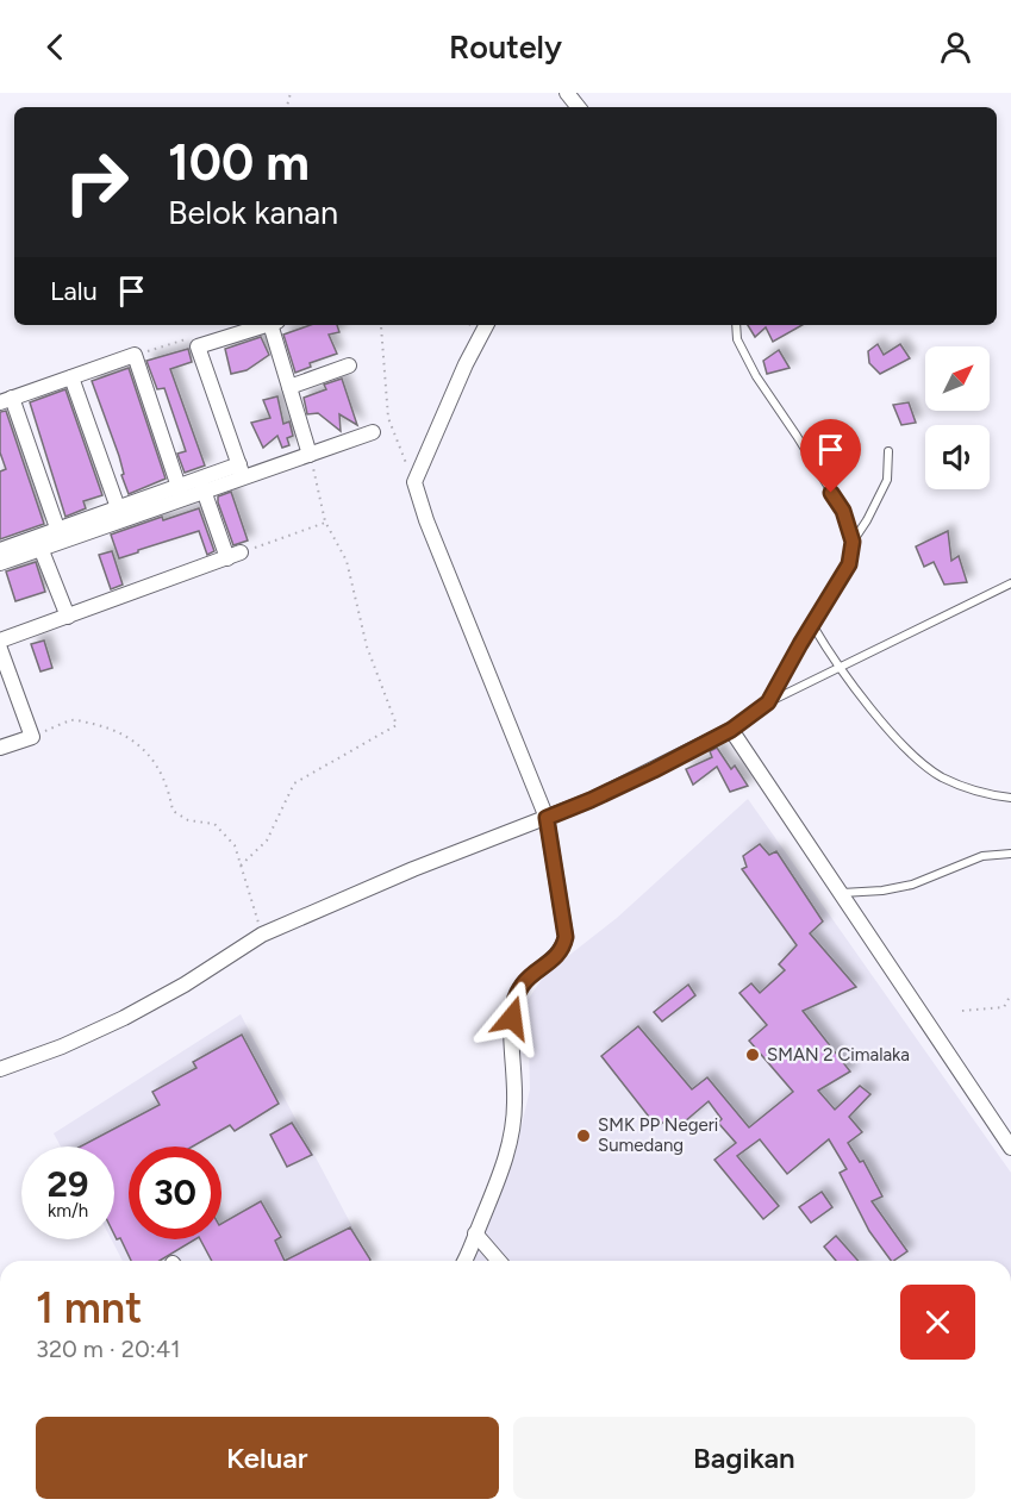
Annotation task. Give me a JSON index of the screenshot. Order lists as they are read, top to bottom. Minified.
{"places":["SMAN 2 Cimalaka","SMK PP Negeri Sumedang"],"north":"top right","page":{"header":"Routely","turn":["100 m","Belok kanan"],"then":"Lalu","speed":"29 km/h","limit":"30","heading":["1 mnt","320 m · 20:41"],"buttons":["Keluar","Bagikan"]}}
